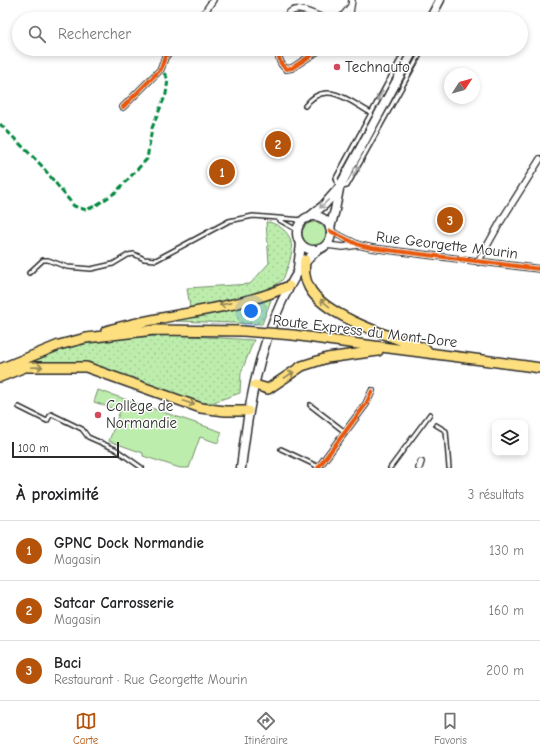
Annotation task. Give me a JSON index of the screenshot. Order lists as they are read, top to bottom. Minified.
{"streets":{"main road":["Route Express du Mont-Dore"],"street":["Rue Georgette Mourin"]},"places":["Technauto","Collège de Normandie"],"scale_bar":"100 m","north":"top right","page":{"search":"Rechercher","pins":["2","1","3"],"scale":"100 m","heading":["À proximité","3 résultats"],"list":[{"mark":"1","name":"GPNC Dock Normandie","note":"Magasin","value":"130 m"},{"mark":"2","name":"Satcar Carrosserie","note":"Magasin","value":"160 m"},{"mark":"3","name":"Baci","note":"Restaurant · Rue Georgette Mourin","value":"200 m"}],"nav":["Carte","Itinéraire","Favoris"]}}
